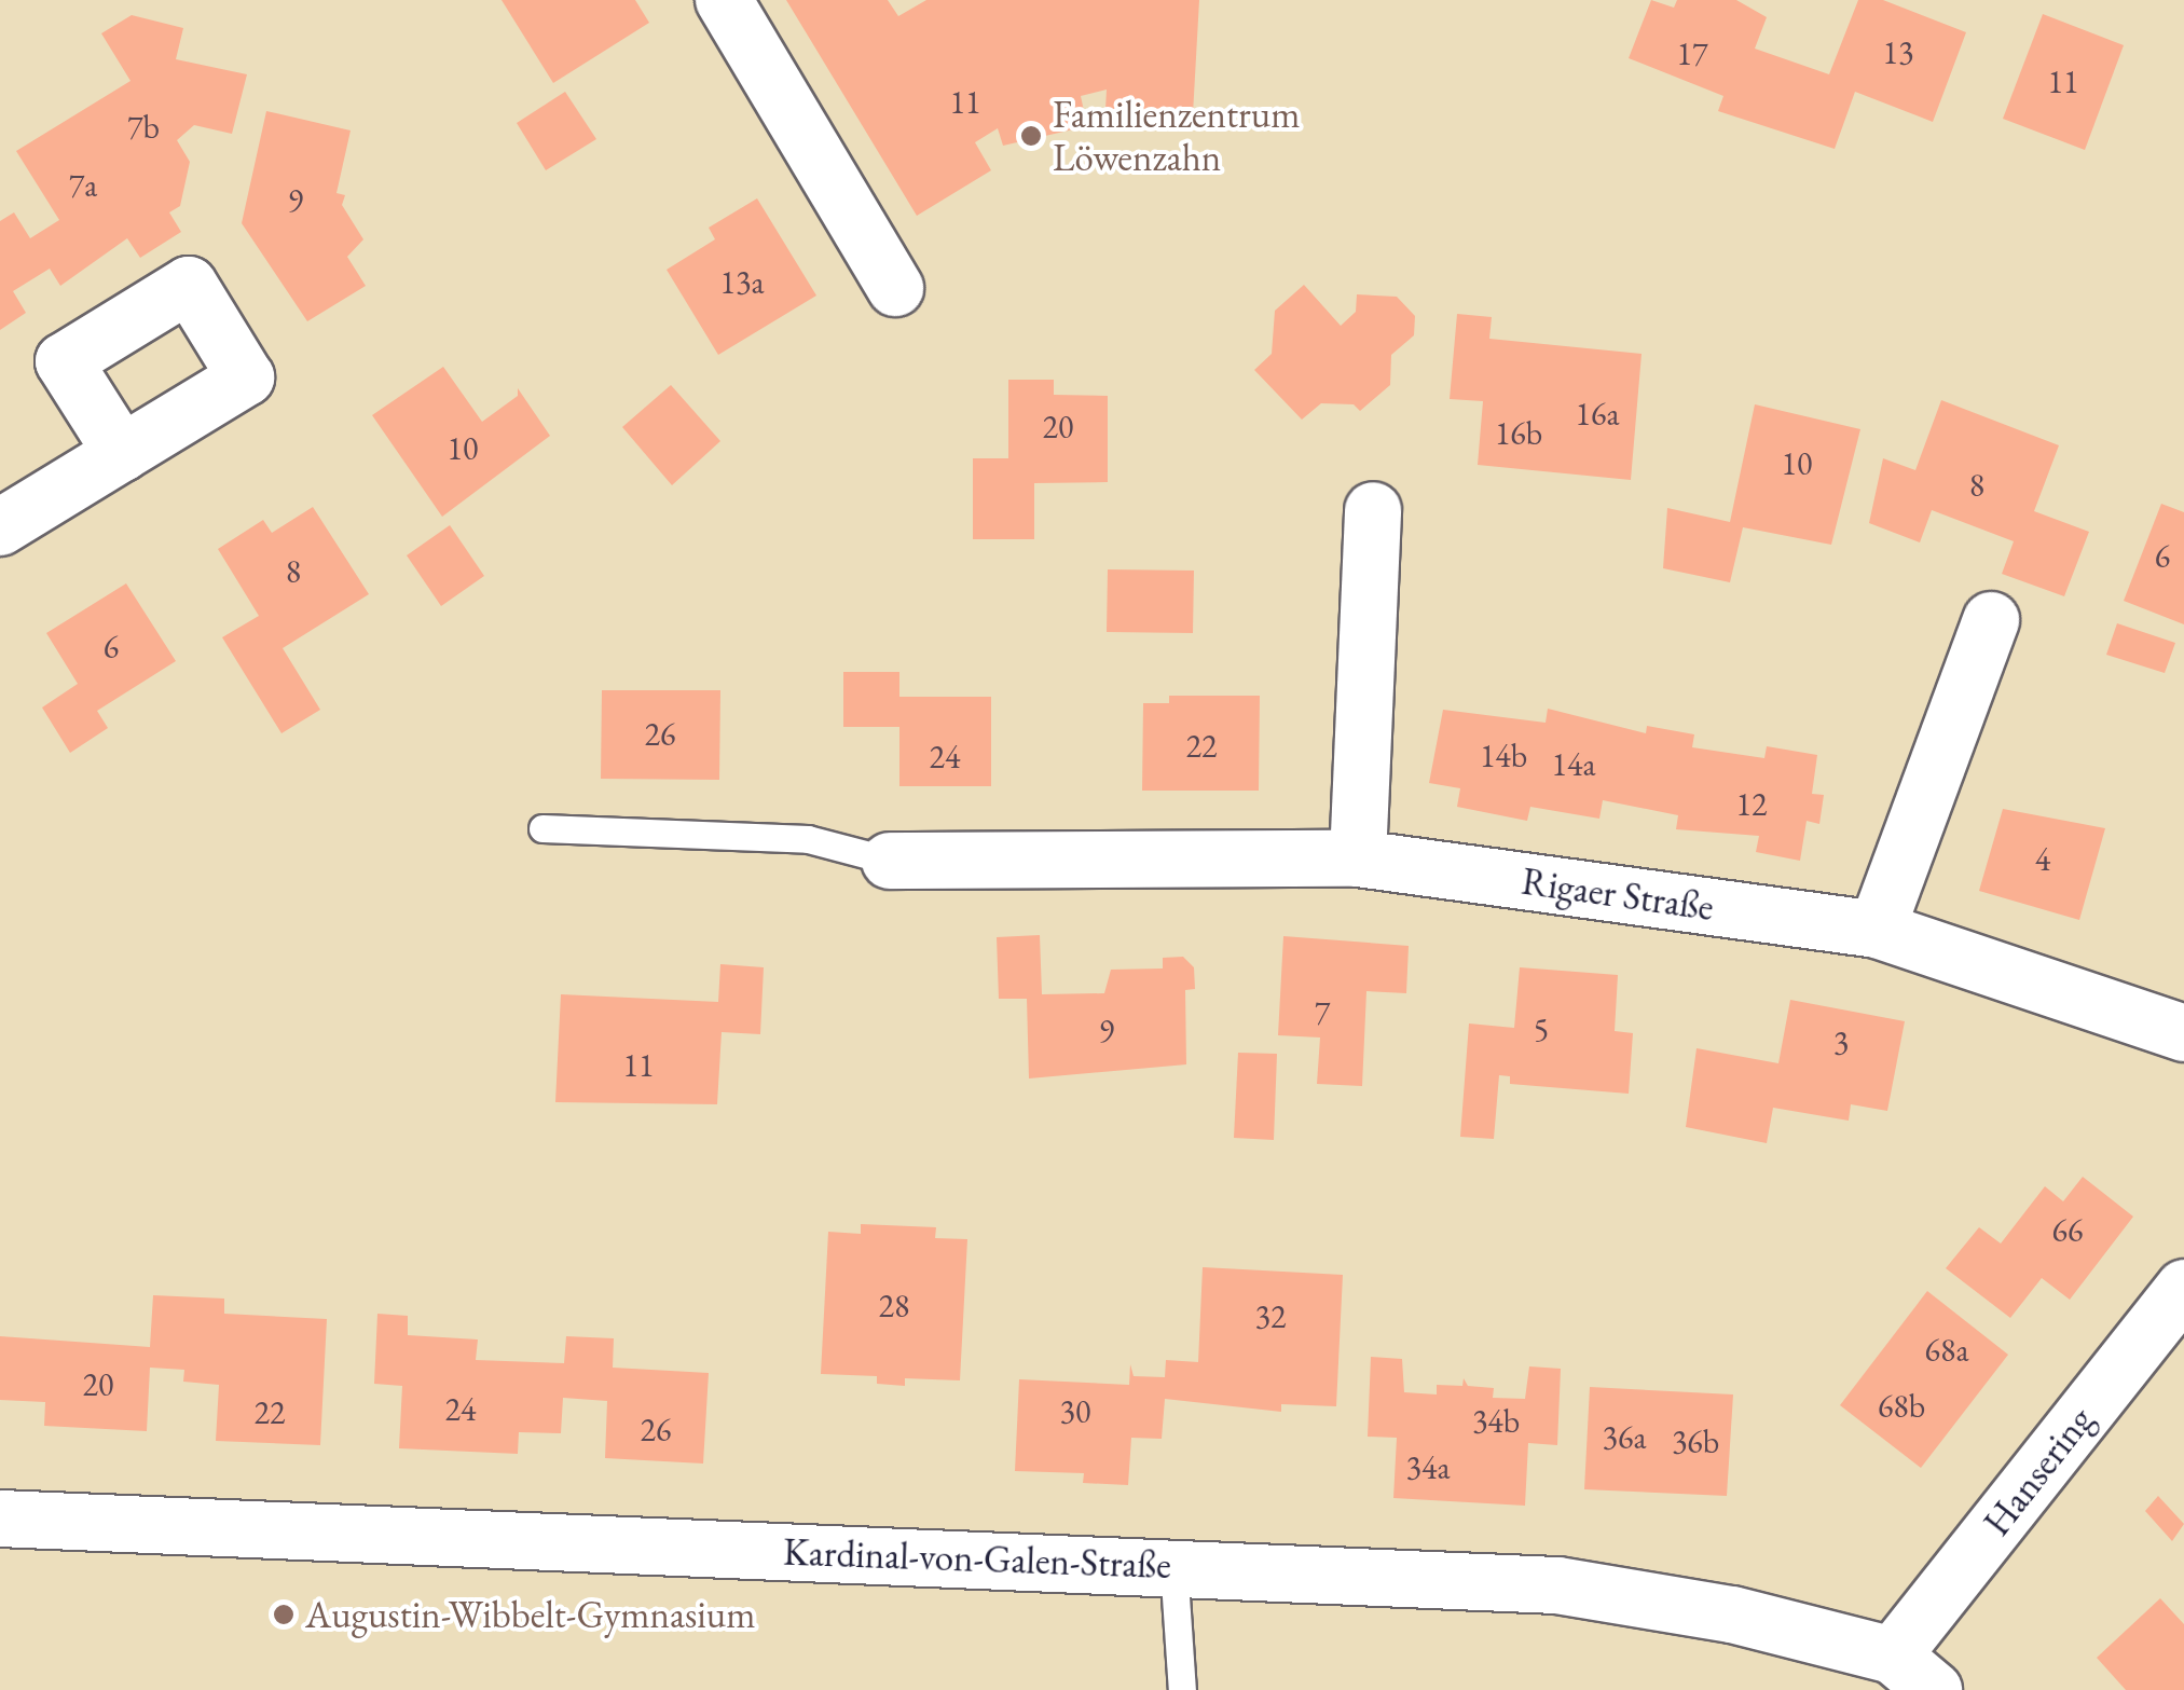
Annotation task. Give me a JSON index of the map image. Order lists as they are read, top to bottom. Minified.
{"streets":{"street":["Rigaer Straße","Hansering","Kardinal-von-Galen-Straße"]},"crossings":[["Hansering","Kardinal-von-Galen-Straße"]],"places":["Familienzentrum Löwenzahn","Augustin-Wibbelt-Gymnasium"],"house_numbers":["13","17","11","11","7b","7a","9","13a","16a","20","16b","10","10","8","6","8","6","26","22","14b","24","14a","12","4","7","5","9","3","11","66","28","32","68a","20","68b","24","30","22","34b","26","36a","36b","34a"]}
